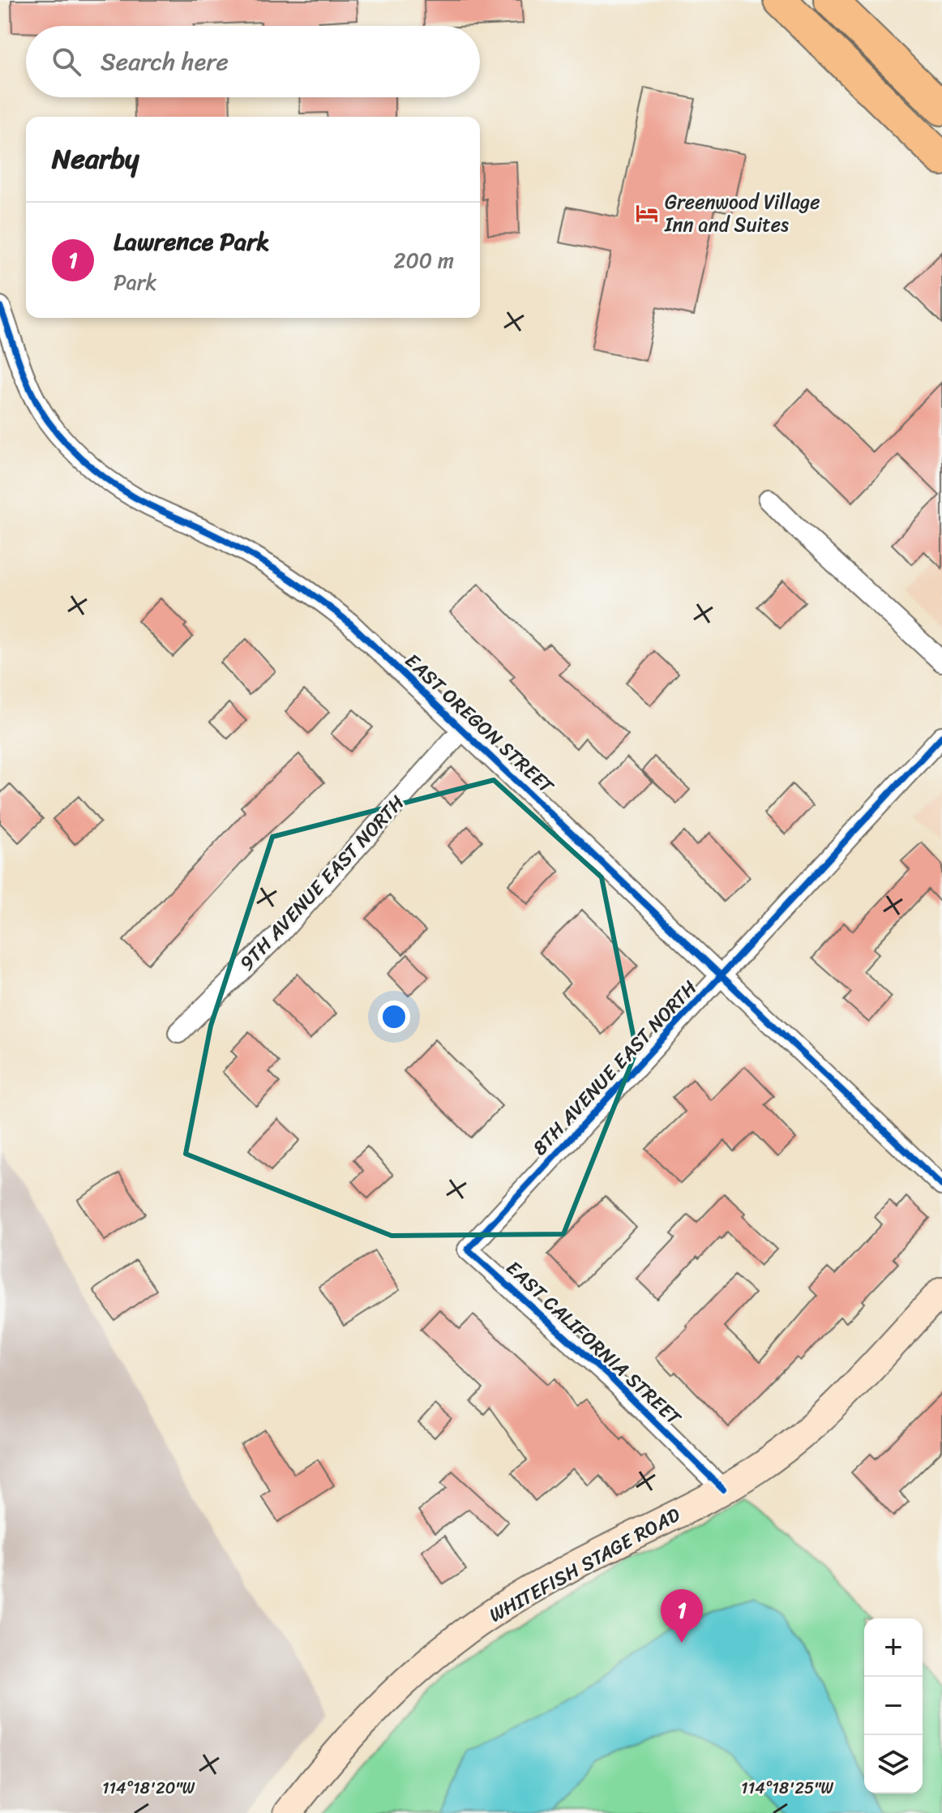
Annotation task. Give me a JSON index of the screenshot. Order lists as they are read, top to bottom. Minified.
{"streets":{"main road":["WHITEFISH STAGE ROAD"],"street":["EAST OREGON STREET","9TH AVENUE EAST NORTH","8TH AVENUE EAST NORTH","EAST CALIFORNIA STREET"]},"crossings":[["EAST OREGON STREET","9TH AVENUE EAST NORTH"],["EAST OREGON STREET","8TH AVENUE EAST NORTH"],["8TH AVENUE EAST NORTH","EAST CALIFORNIA STREET"],["EAST CALIFORNIA STREET","WHITEFISH STAGE ROAD"]],"places":{"hotel":["Greenwood Village Inn and Suites"]},"page":{"search":"Search here","heading":"Nearby","list":[{"mark":"1","name":"Lawrence Park","note":"Park","value":"200 m"}],"pins":"1","map_buttons":["+","−"]},"coordinates":["114°18'20\"W","114°18'25\"W"]}
